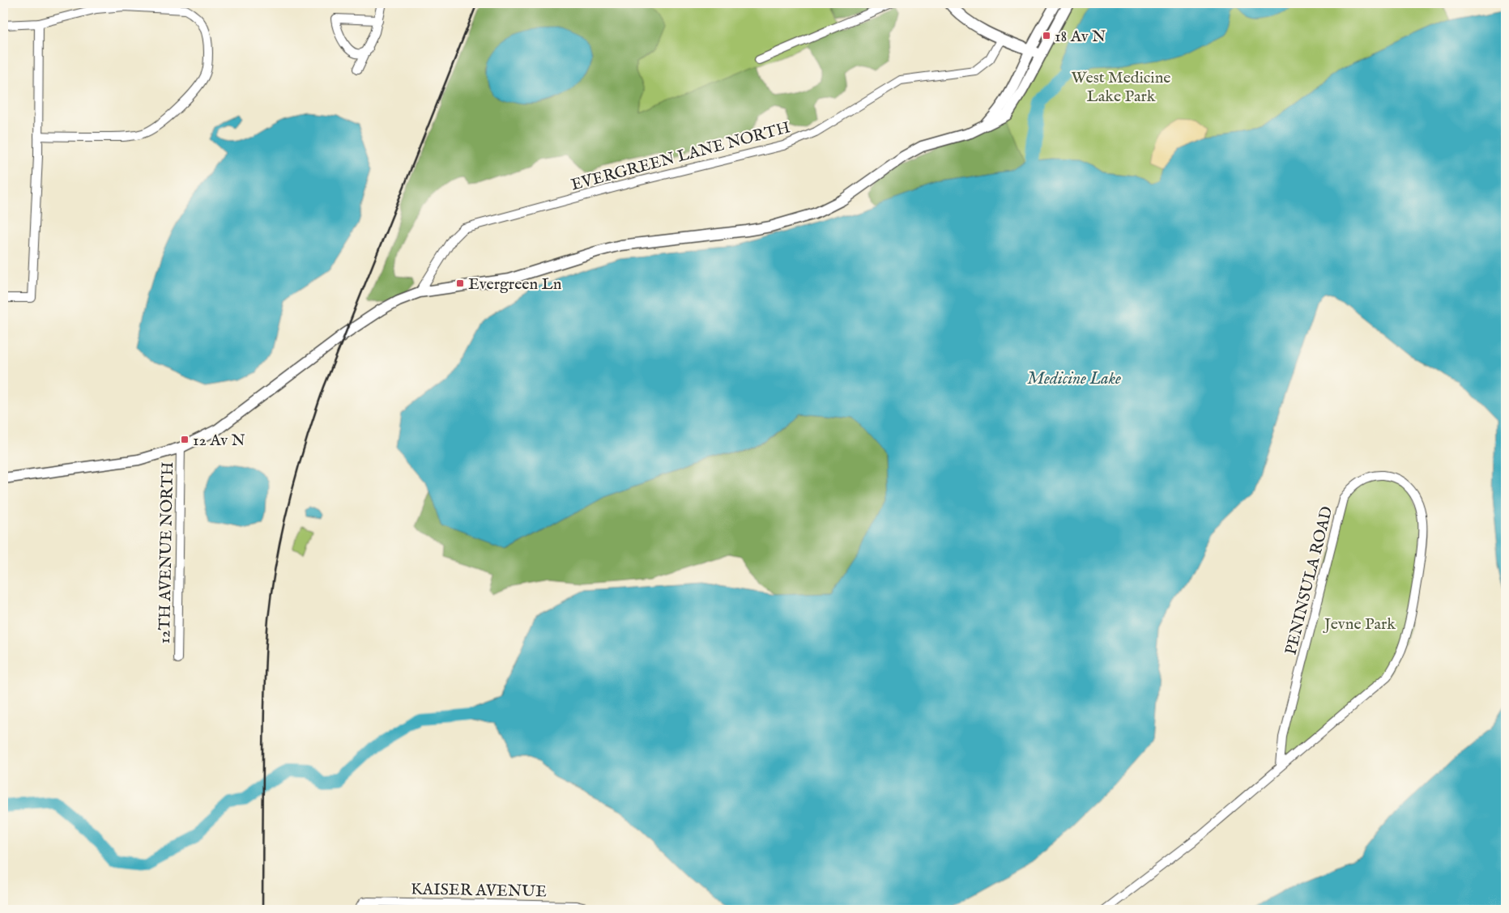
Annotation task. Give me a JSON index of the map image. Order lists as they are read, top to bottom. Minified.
{"streets":{"street":["EVERGREEN LANE NORTH","12TH AVENUE NORTH","PENINSULA ROAD","KAISER AVENUE"]},"water":["Medicine Lake"],"parks":["West Medicine Lake Park","Jevne Park"],"places":{"transit":["18 Av N","Evergreen Ln","12 Av N"]}}
